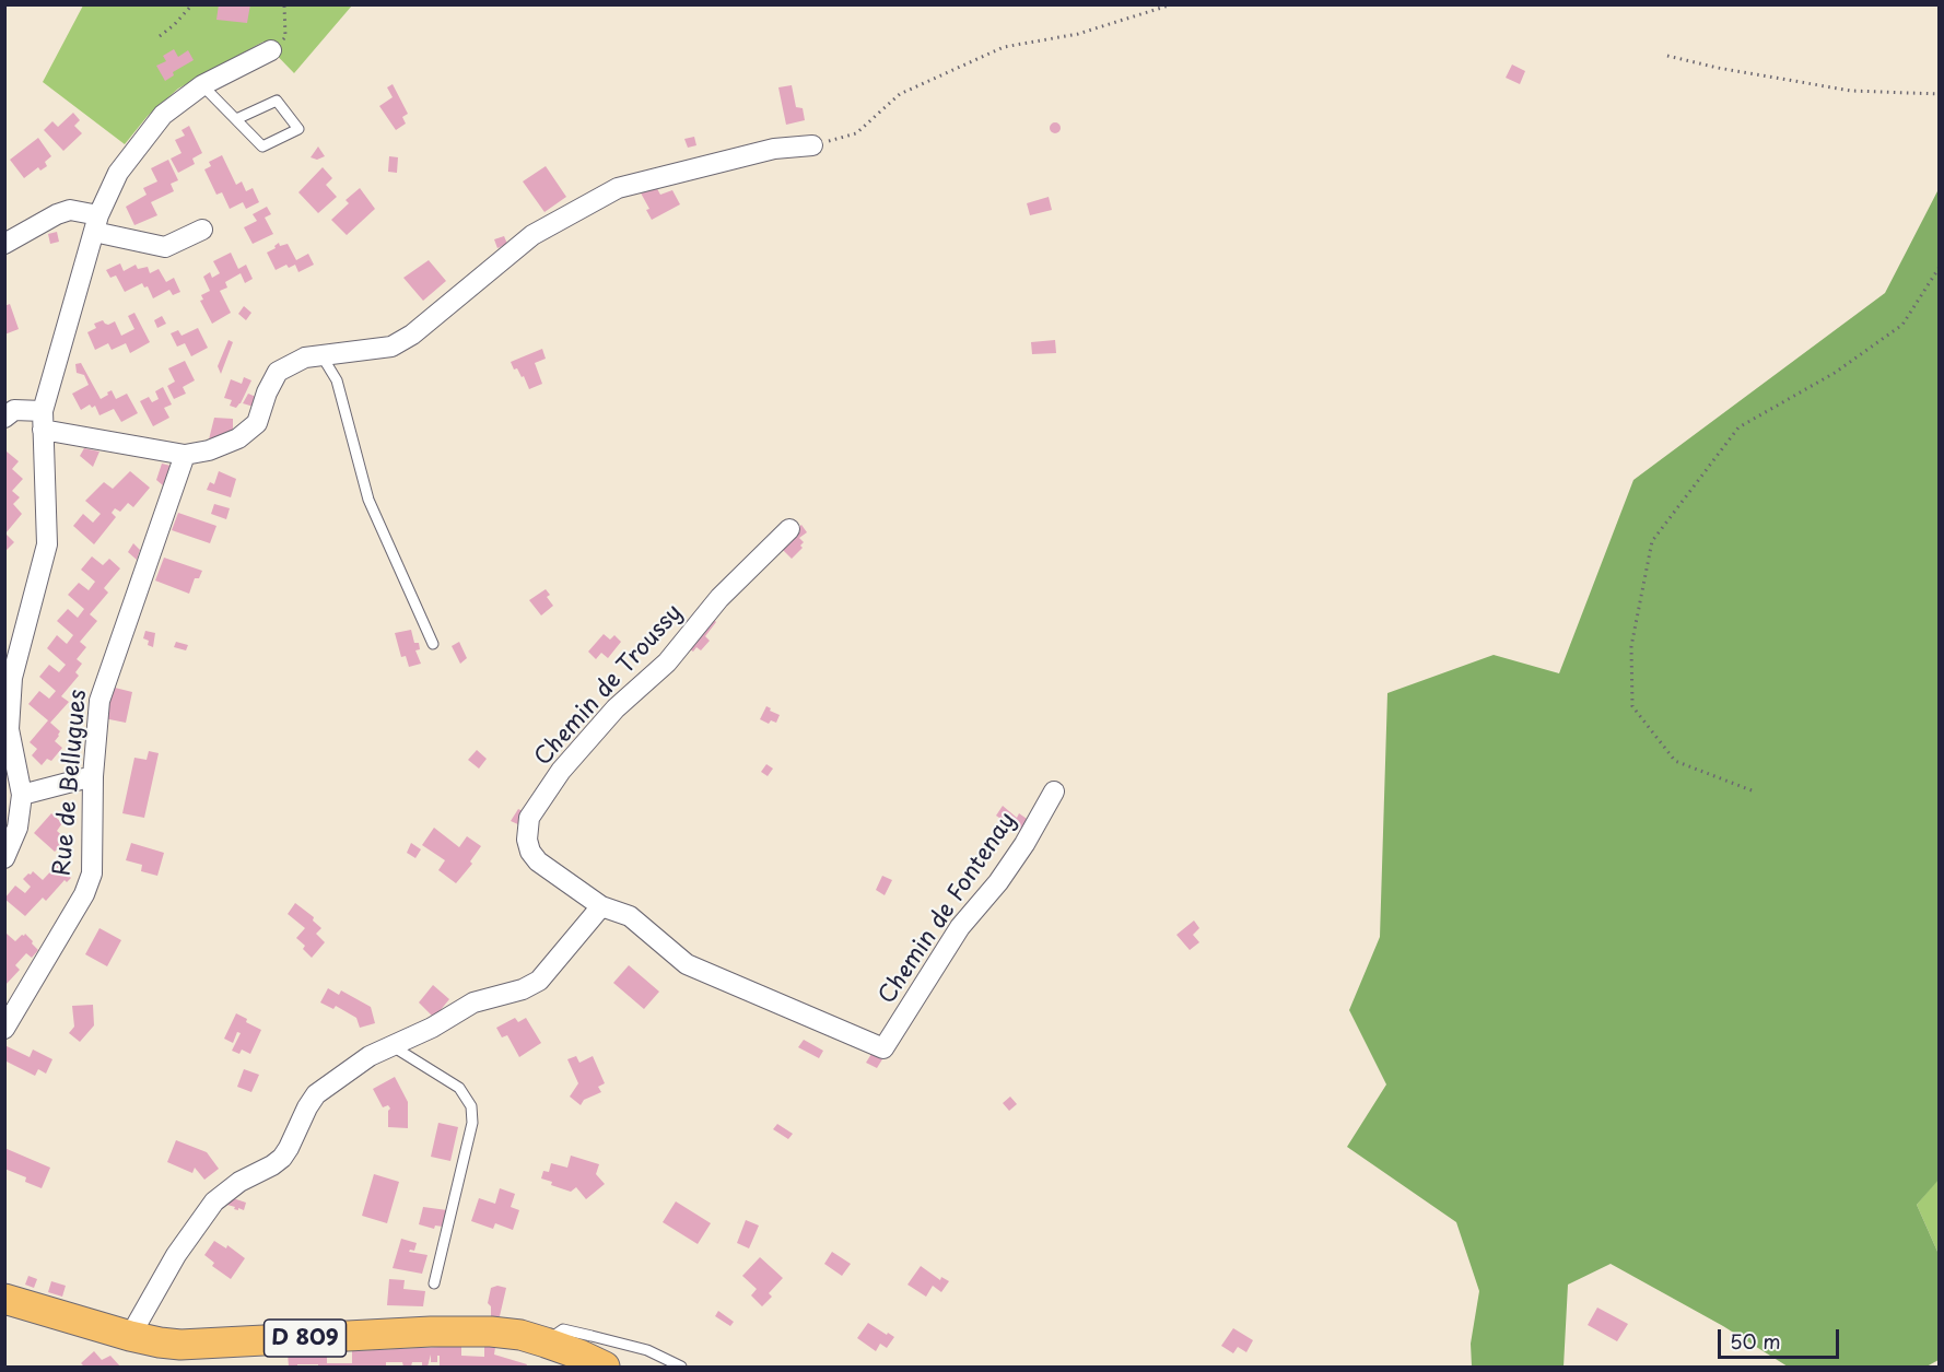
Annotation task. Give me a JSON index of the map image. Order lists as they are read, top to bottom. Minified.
{"streets":{"main road":["D 809"],"street":["Chemin de Troussy","Rue de Bellugues","Chemin de Fontenay"]},"crossings":[["Chemin de Troussy","Chemin de Fontenay"]],"scale_bar":"50 m"}
